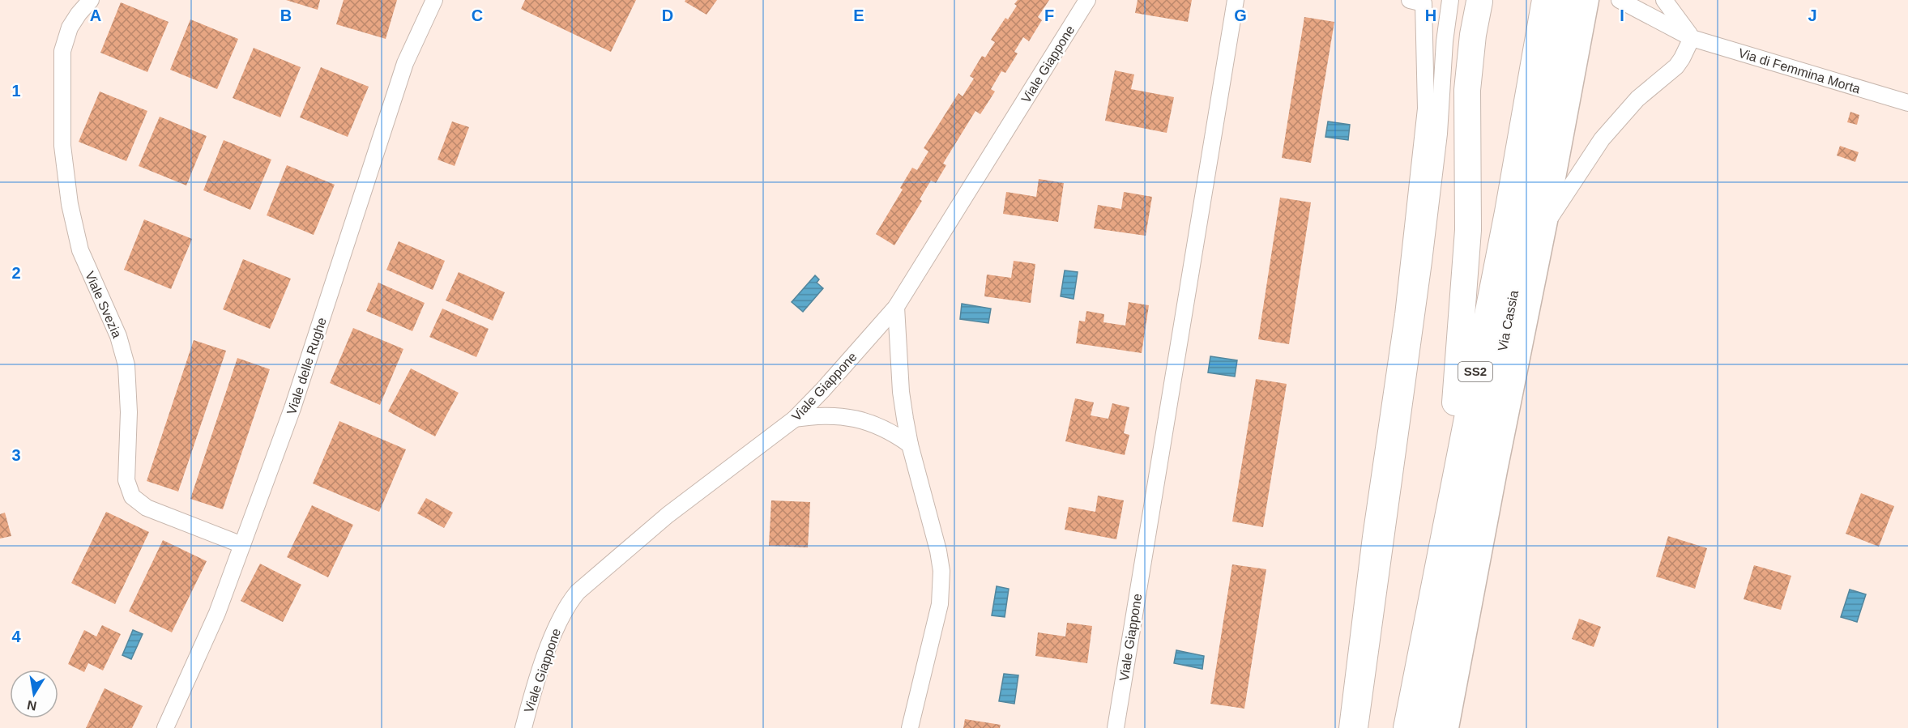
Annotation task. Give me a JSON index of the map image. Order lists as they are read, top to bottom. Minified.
{"streets":{"highway":["Via Cassia","SS2"],"street":["Viale Giappone","Via di Femmina Morta","Viale Svezia","Viale delle Rughe"]},"crossings":[["Viale Svezia","Viale delle Rughe"]],"north":"bottom","grid":{"columns":["A","B","C","D","E","F","G","H","I","J"],"rows":["1","2","3","4"]}}
